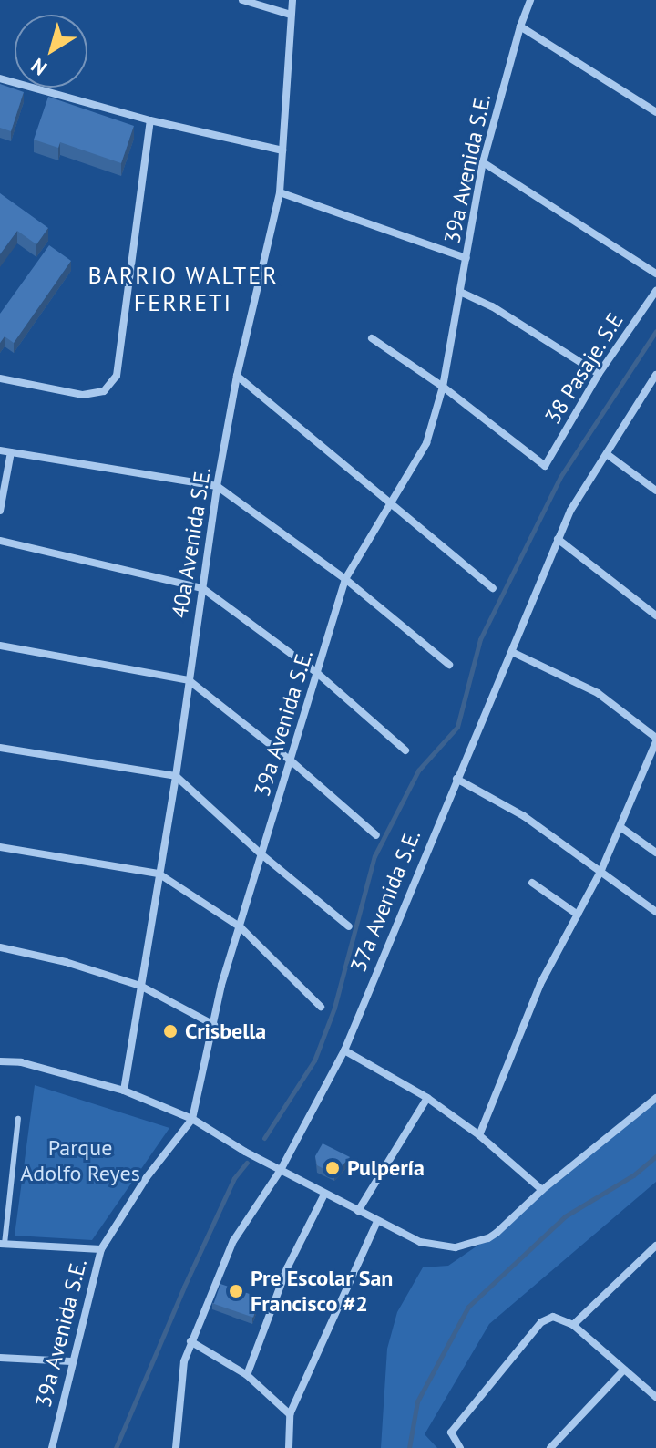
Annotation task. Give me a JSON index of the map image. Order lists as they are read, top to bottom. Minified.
{"streets":{"street":["39a Avenida S.E.","38 Pasaje. S.E","40a Avenida S.E.","37a Avenida S.E."]},"crossings":[["39a Avenida S.E.","38 Pasaje. S.E"]],"districts":["BARRIO WALTER FERRETI"],"parks":["Parque Adolfo Reyes"],"places":["Crisbella","Pulpería","Pre Escolar San Francisco #2"],"north":"bottom left"}
